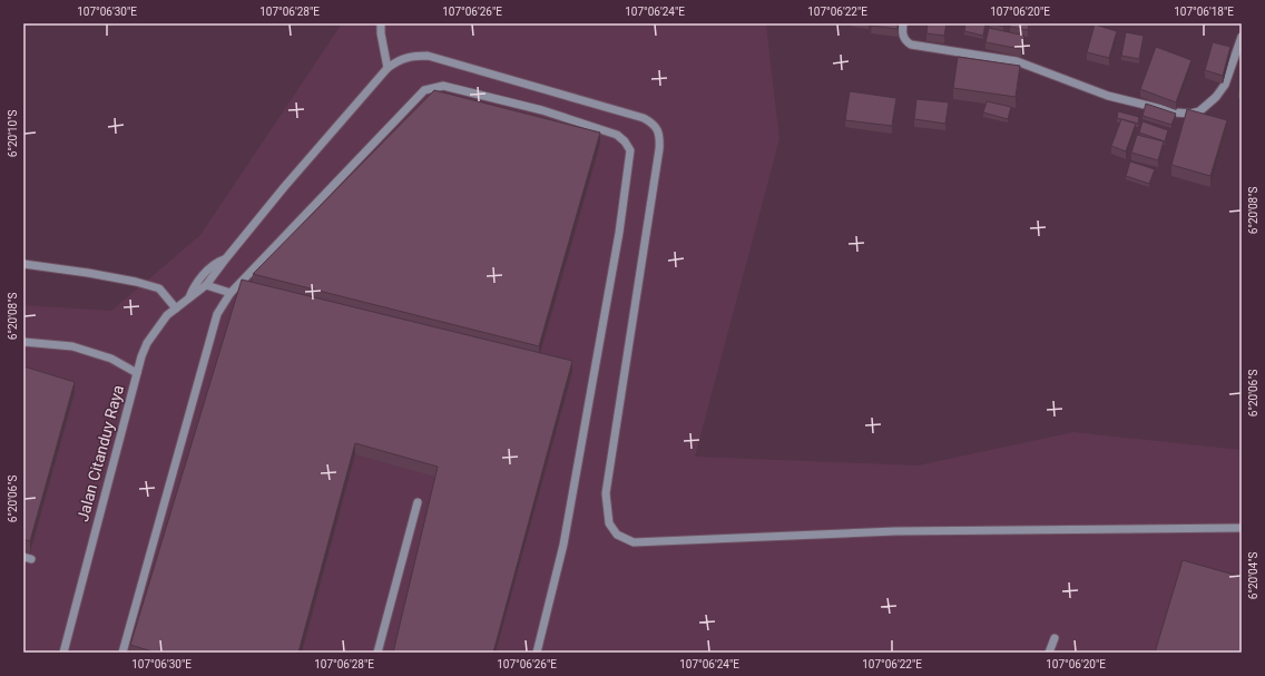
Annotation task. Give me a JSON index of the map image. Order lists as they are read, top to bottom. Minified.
{"streets":{"street":["Jalan Citanduy Raya"]},"coordinates":["107°06'30\"E","107°06'28\"E","107°06'26\"E","107°06'24\"E","107°06'22\"E","107°06'20\"E","107°06'18\"E","6°20'10\"S","6°20'08\"S","6°20'06\"S","6°20'04\"S"]}
